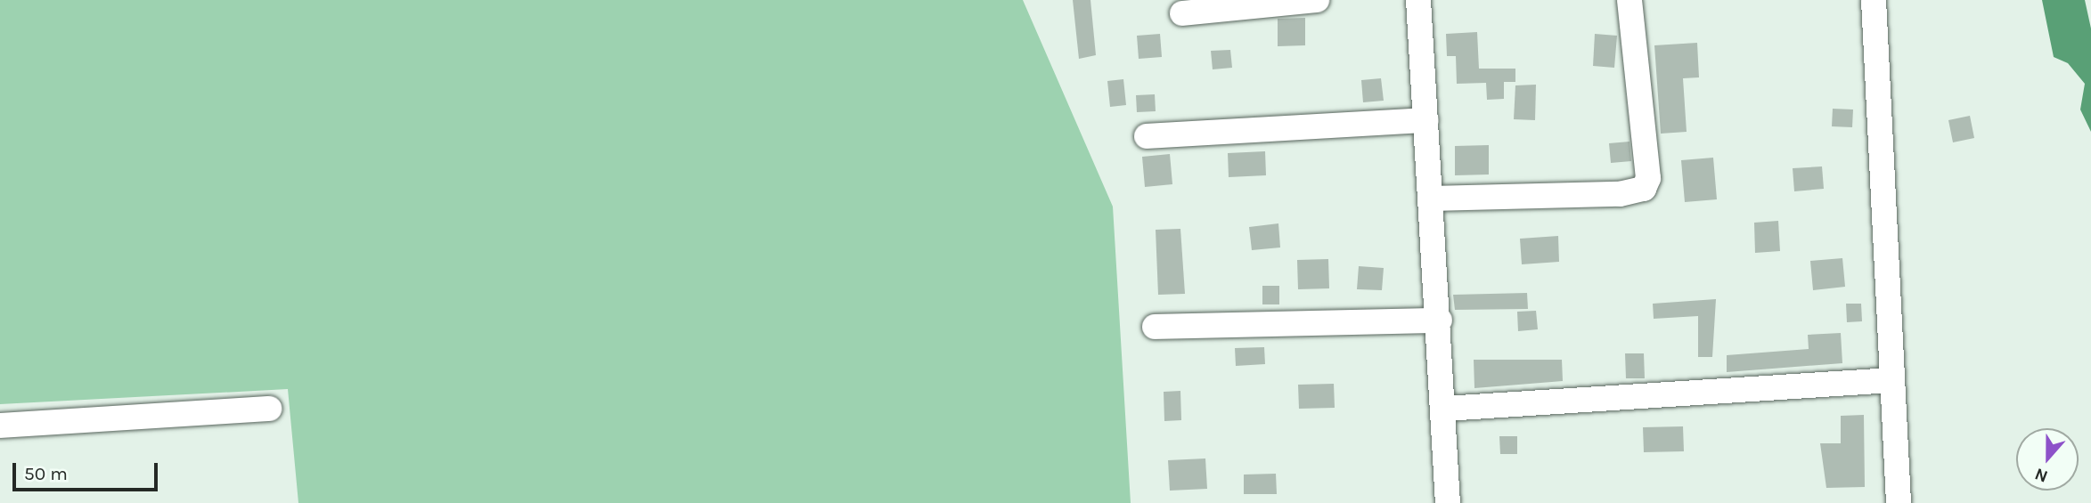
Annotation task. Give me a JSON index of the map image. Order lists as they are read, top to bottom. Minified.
{"scale_bar":"50 m","north":"bottom"}
